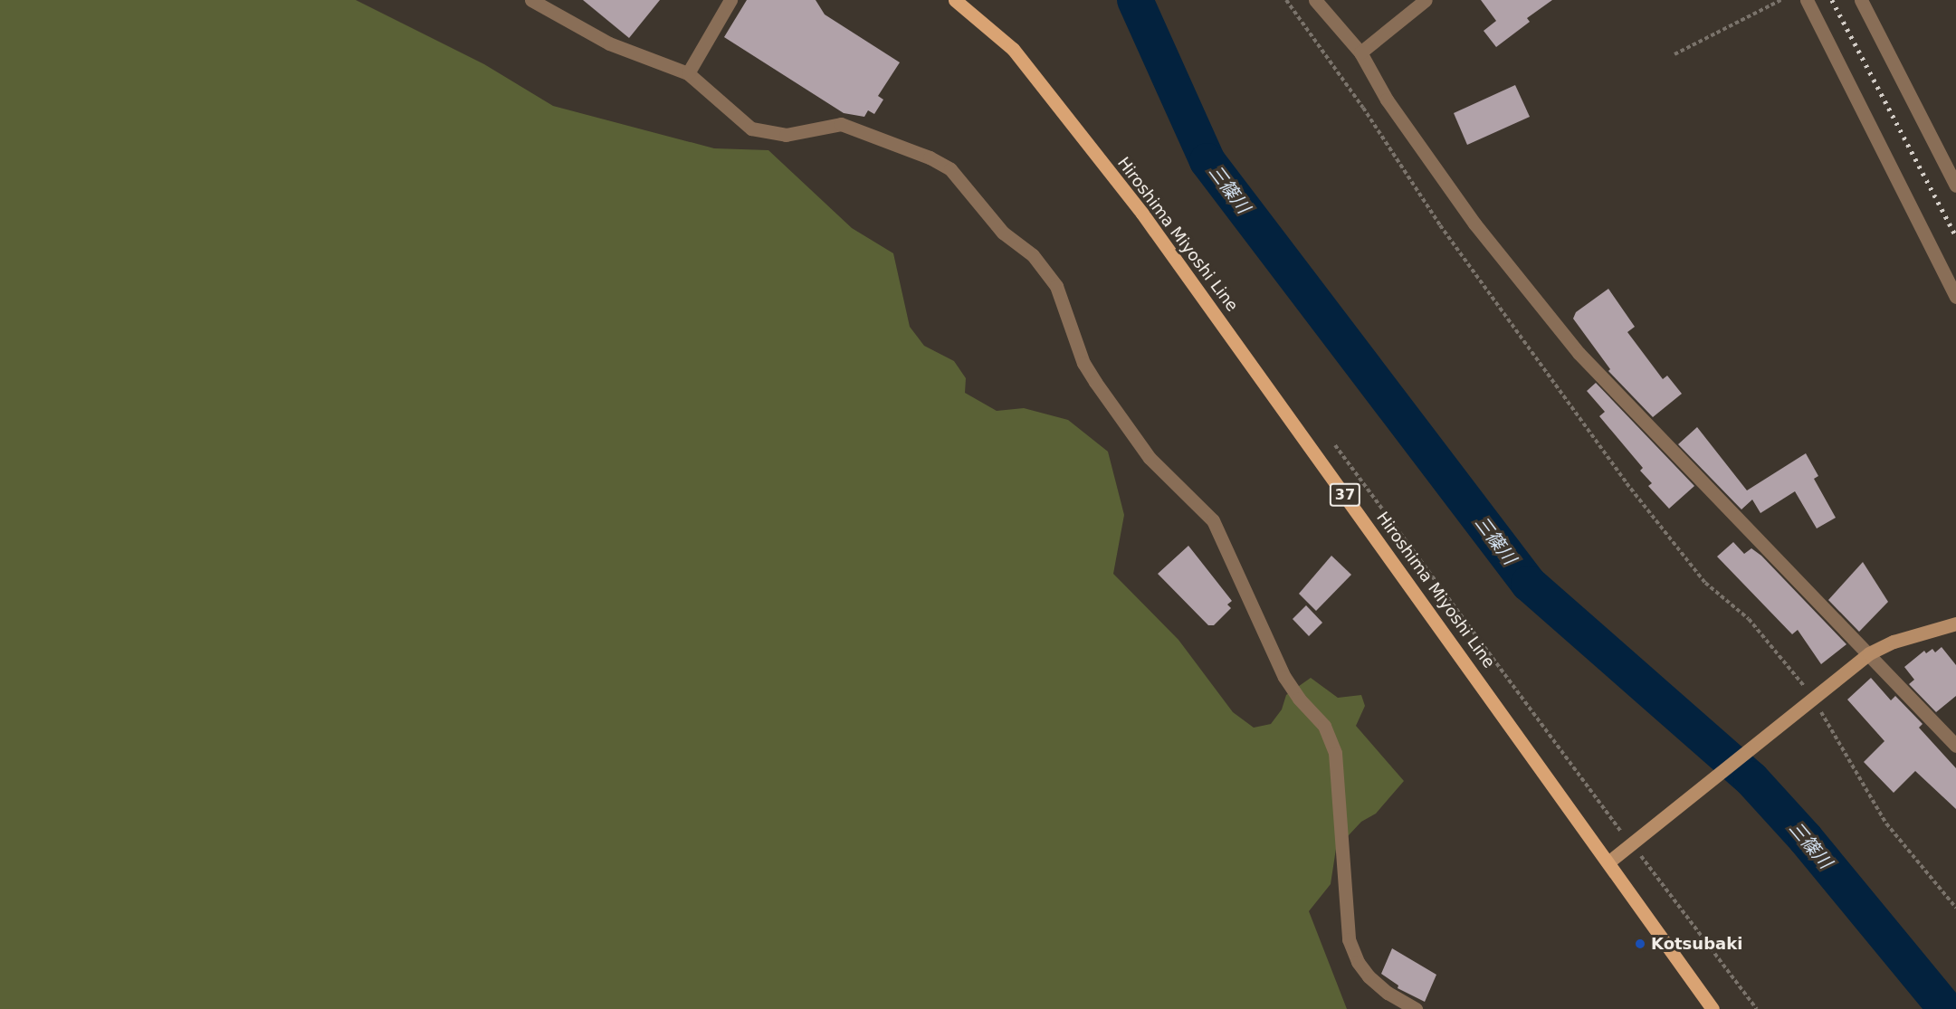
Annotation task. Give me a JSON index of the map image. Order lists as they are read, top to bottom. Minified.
{"streets":{"main road":["Hiroshima Miyoshi Line","37"]},"water":["三篠川"],"places":["Kotsubaki"]}
